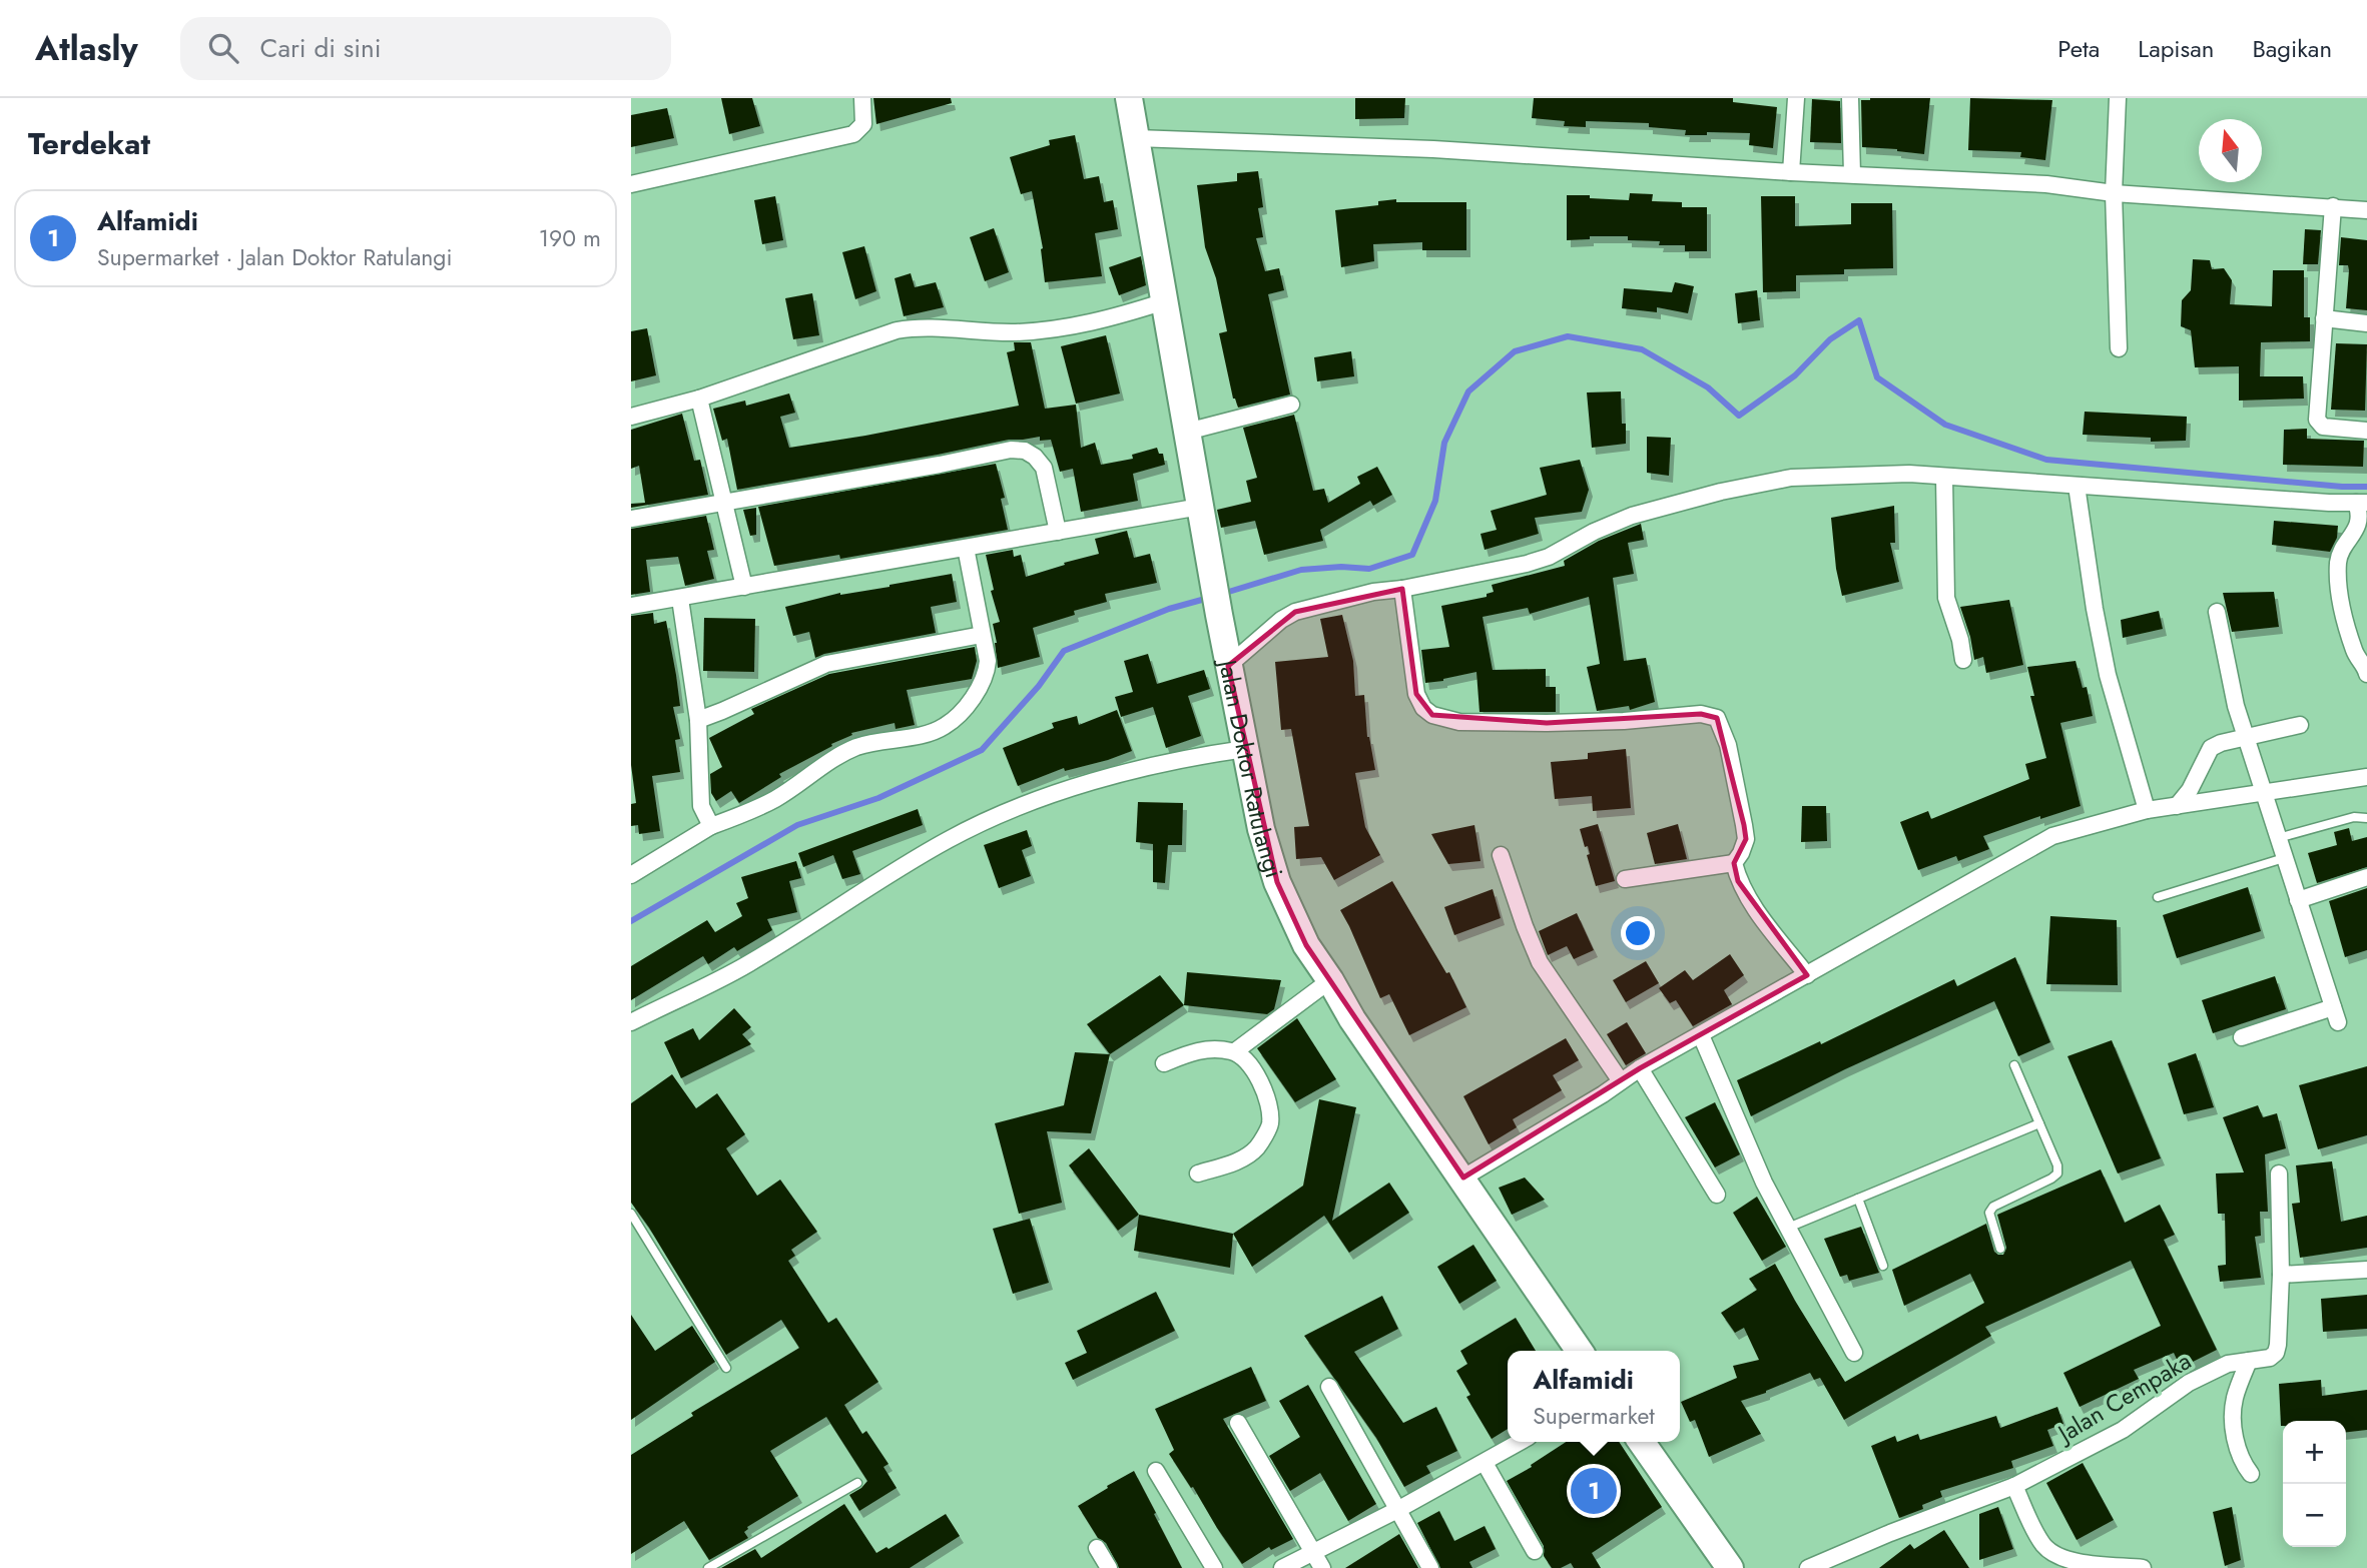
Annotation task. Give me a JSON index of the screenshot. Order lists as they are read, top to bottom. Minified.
{"streets":{"highway":["Jalan Doktor Ratulangi"],"street":["Jalan Cempaka"]},"north":"top","page":{"header":"Atlasly","search":"Cari di sini","nav":["Peta","Lapisan","Bagikan"],"heading":"Terdekat","list":[{"mark":"1","name":"Alfamidi","note":"Supermarket · Jalan Doktor Ratulangi","value":"190 m"}],"popup":["Alfamidi","Supermarket"],"map_buttons":["+","−"],"pins":"1"}}
